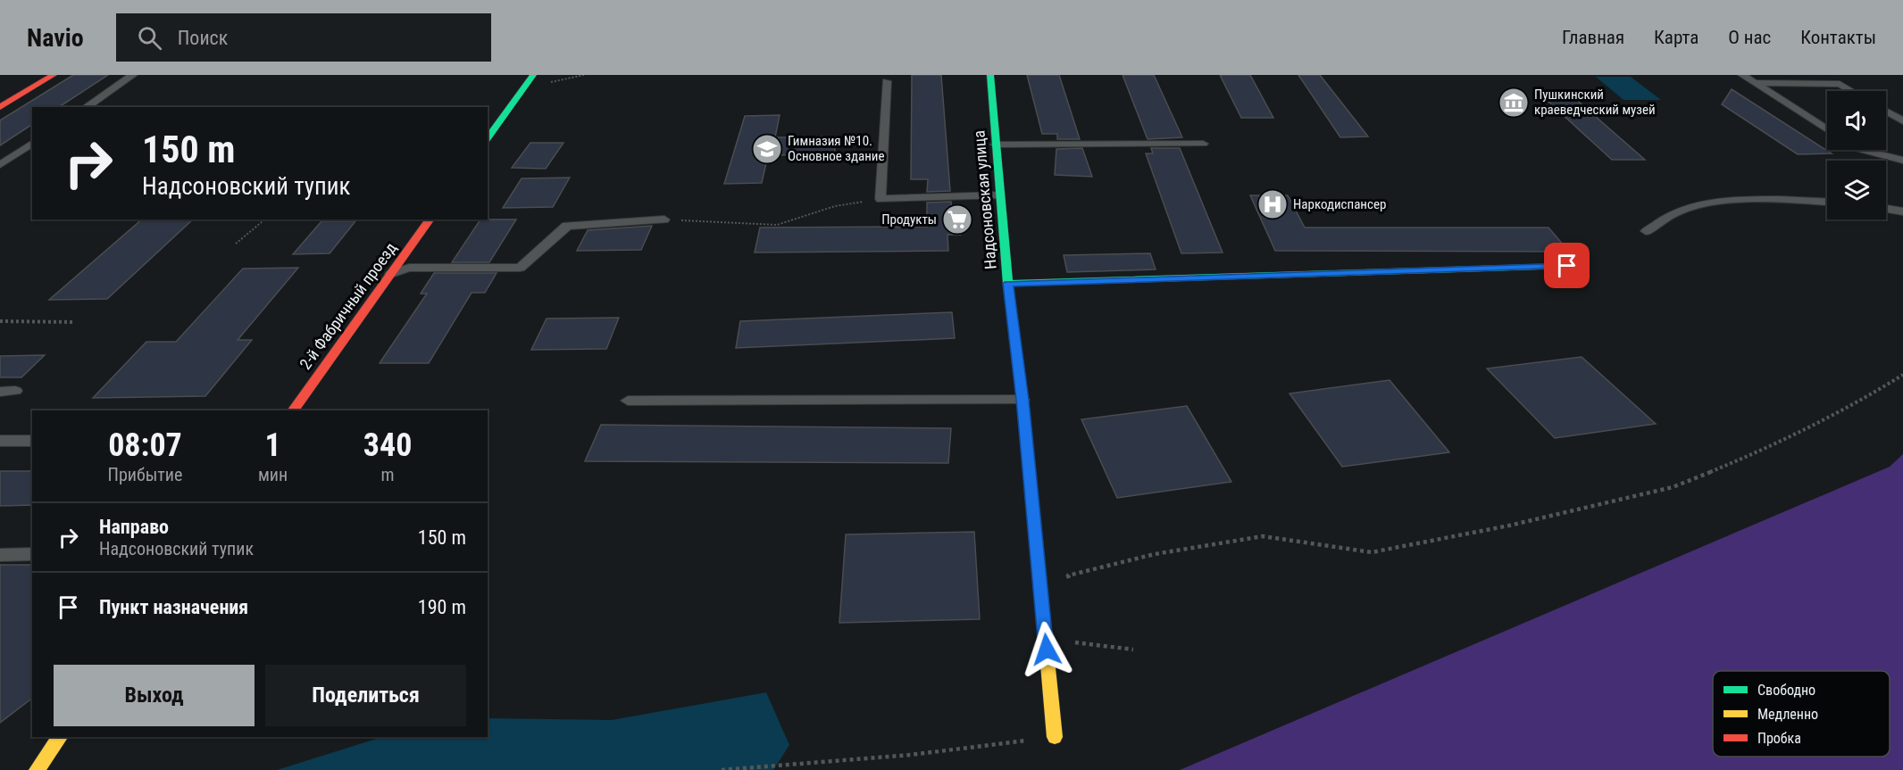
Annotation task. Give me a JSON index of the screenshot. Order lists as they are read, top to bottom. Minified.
{"streets":{"street":["Надсоновская улица","2-й Фабричный проезд"]},"places":{"museum":["Пушкинский краеведческий музей"],"school or university":["Гимназия №10. Основное здание"],"hospital":["Наркодиспансер"],"supermarket":["Продукты"]},"legend":["Свободно","Медленно","Пробка"],"page":{"header":"Navio","search":"Поиск","nav":["Главная","Карта","О нас","Контакты"],"turn":["150 m","Надсоновский тупик"],"eta":["08:07","Прибытие","1","мин","340","m"],"list":[{"name":"Направо","note":"Надсоновский тупик","value":"150 m"},{"name":"Пункт назначения","value":"190 m"}],"buttons":["Выход","Поделиться"]}}
